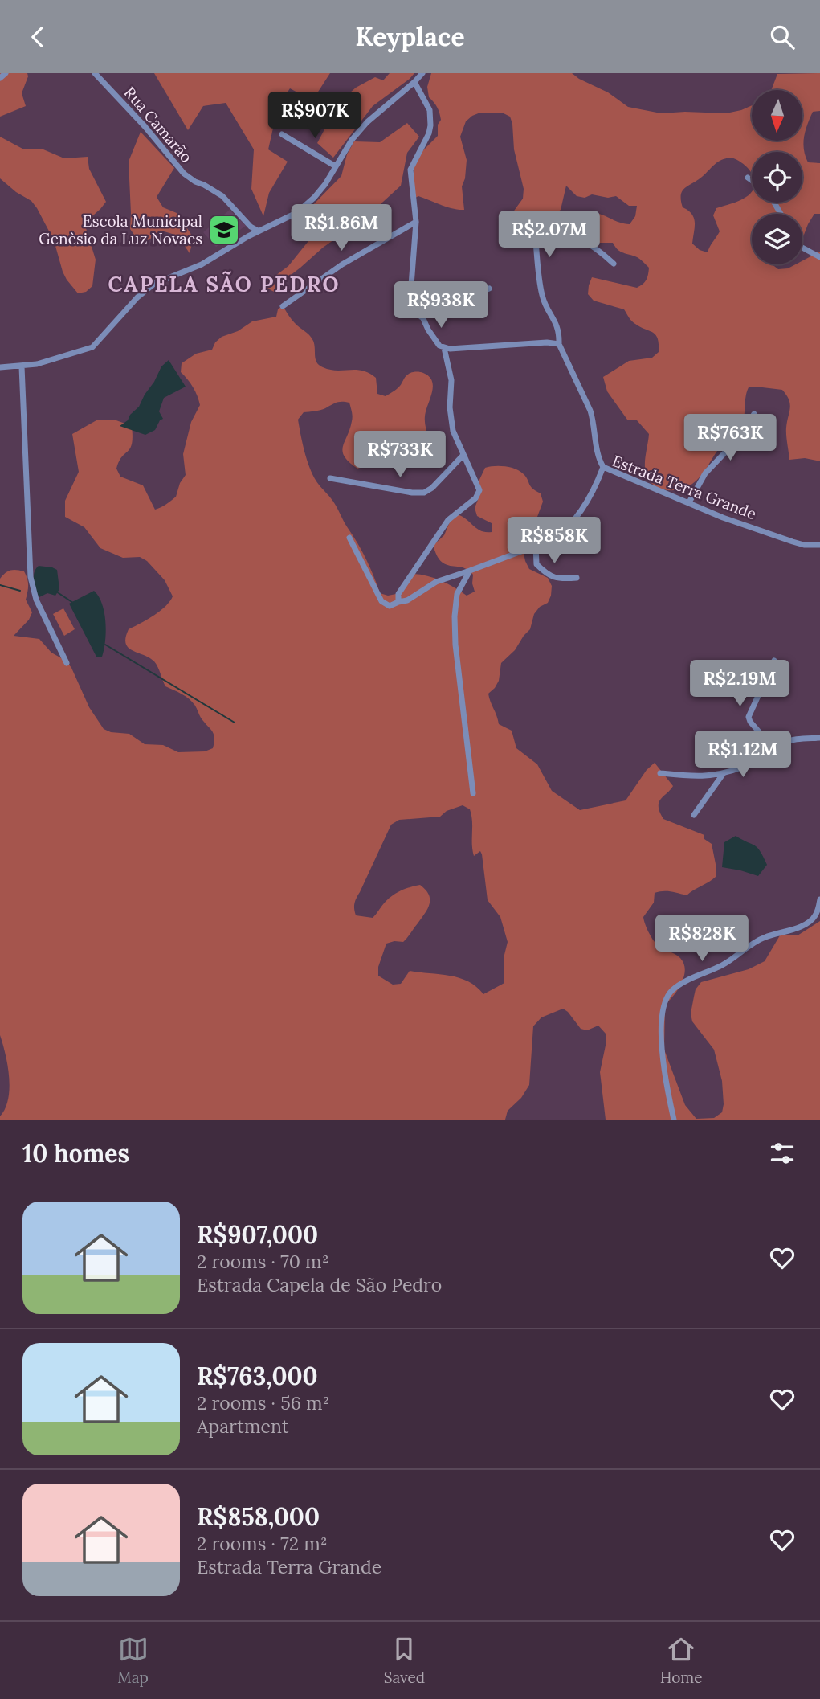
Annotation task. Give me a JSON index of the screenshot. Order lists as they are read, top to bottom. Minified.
{"streets":{"street":["Rua Camarão","Estrada Terra Grande"]},"districts":["CAPELA SÃO PEDRO"],"places":{"school or university":["Escola Municipal Genèsio da Luz Novaes"]},"north":"bottom","page":{"header":"Keyplace","price":["R$907K","R$1.86M","R$2.07M","R$938K","R$763K","R$733K","R$858K","R$2.19M","R$1.12M","R$828K"],"heading":"10 homes","list":[{"name":"R$907,000","note":"2 rooms · 70 m² · Estrada Capela de São Pedro"},{"name":"R$763,000","note":"2 rooms · 56 m² · Apartment"},{"name":"R$858,000","note":"2 rooms · 72 m² · Estrada Terra Grande"}],"tabs":["Map","Saved","Home"]}}
